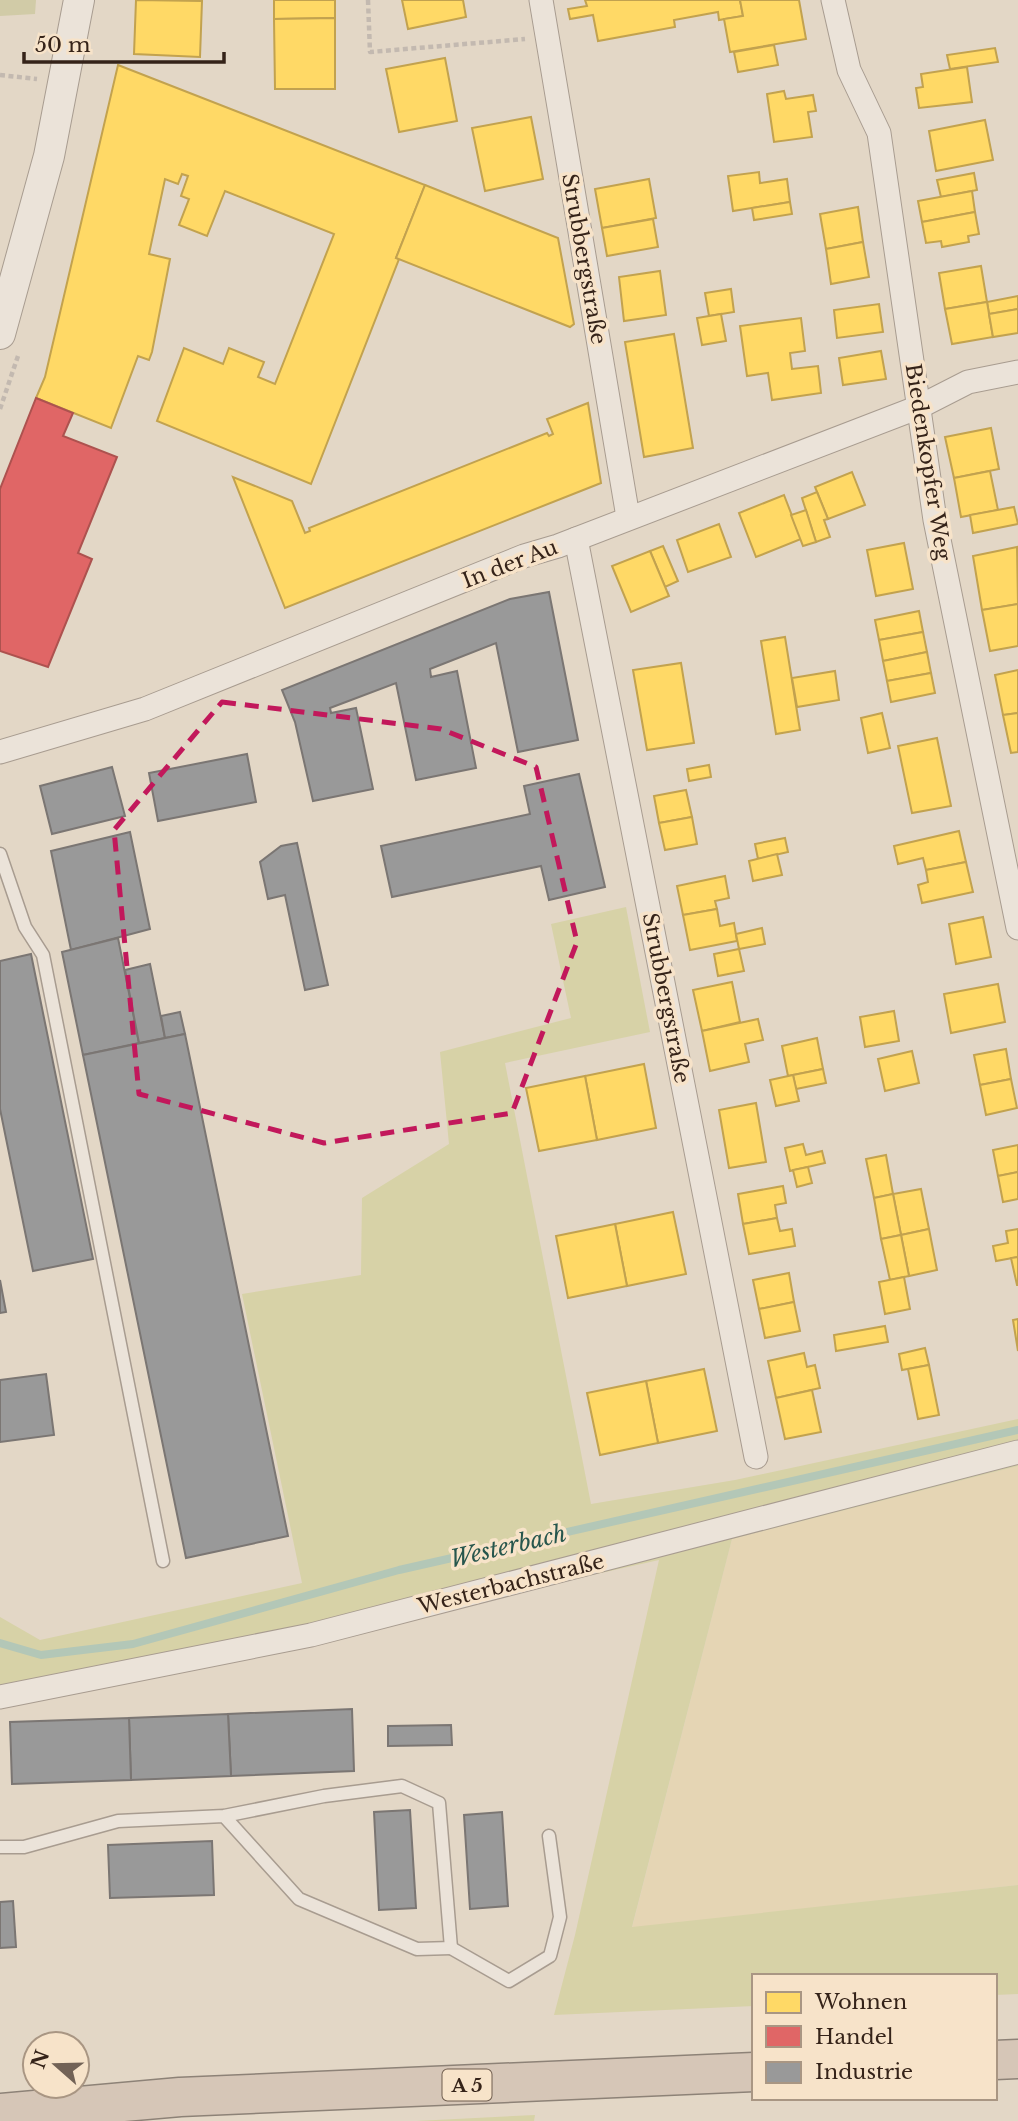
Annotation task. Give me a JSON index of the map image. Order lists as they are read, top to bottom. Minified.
{"streets":{"highway":["A 5"],"street":["Strubbergstraße","Biedenkopfer Weg","In der Au","Westerbachstraße"]},"crossings":[["Strubbergstraße","In der Au"],["Biedenkopfer Weg","In der Au"]],"water":["Westerbach"],"legend":["Wohnen","Handel","Industrie"],"scale_bar":"50 m","north":"left"}
